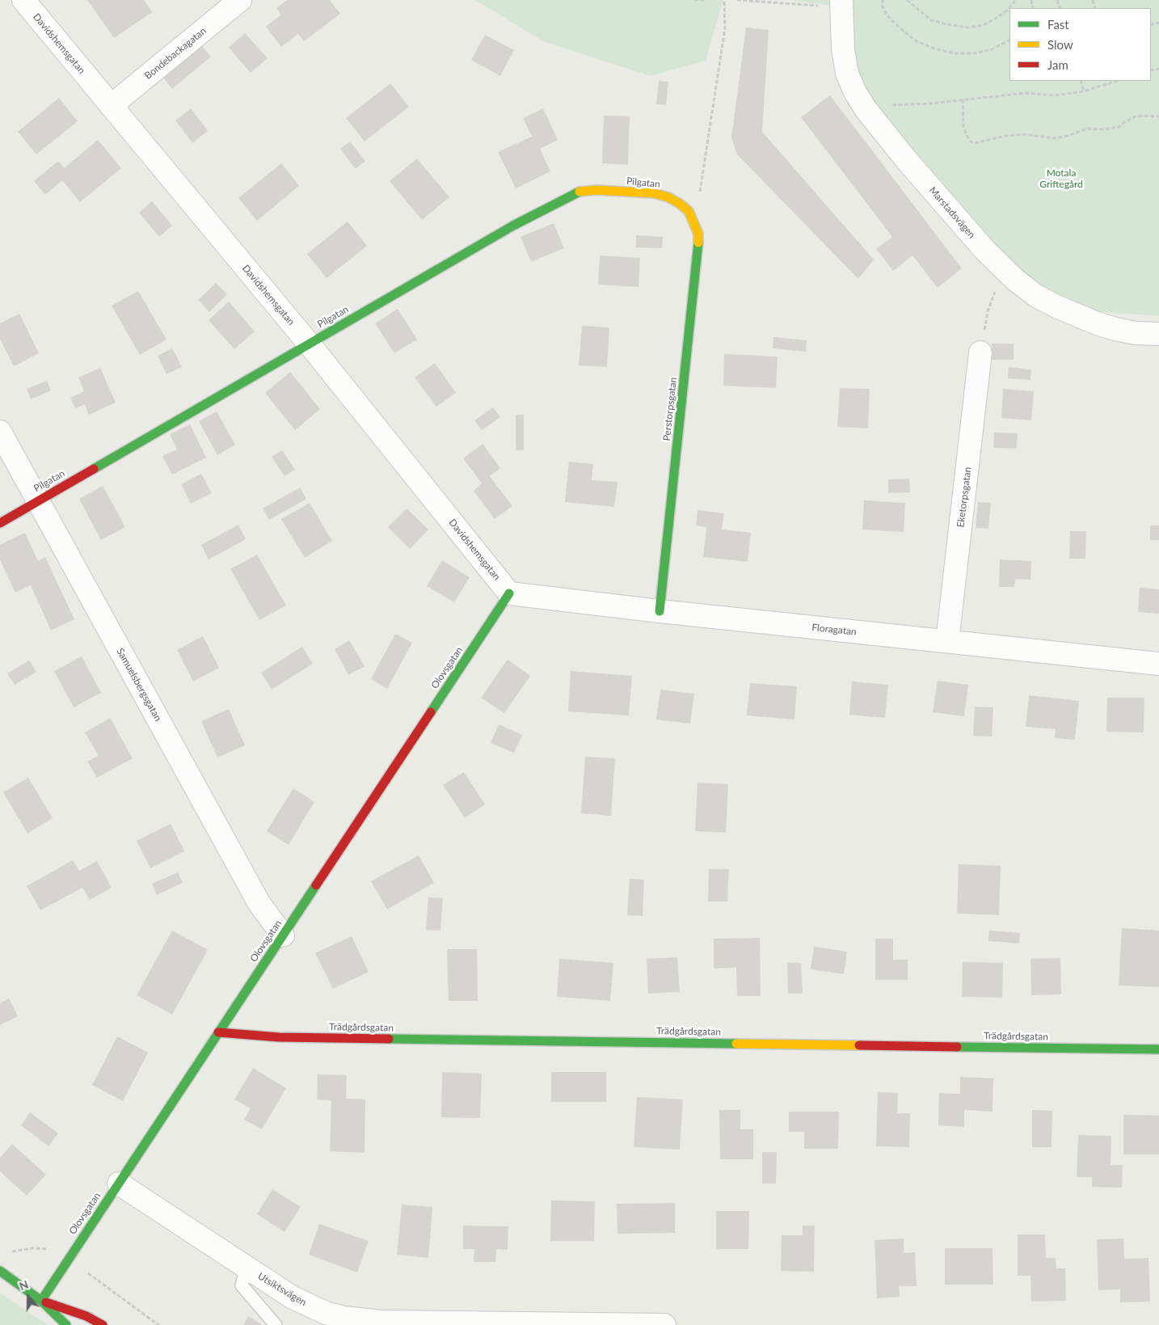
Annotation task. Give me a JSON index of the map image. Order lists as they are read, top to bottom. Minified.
{"streets":{"street":["Davidshemsgatan","Bondebackagatan","Pilgatan","Marstadsvägen","Perstorpsgatan","Eketorpsgatan","Floragatan","Olovsgatan","Samuelsbergsgatan","Trädgårdsgatan","Utsiktsvägen"]},"crossings":[["Davidshemsgatan","Bondebackagatan"],["Davidshemsgatan","Pilgatan"],["Davidshemsgatan","Floragatan"],["Davidshemsgatan","Olovsgatan"],["Pilgatan","Perstorpsgatan"],["Pilgatan","Samuelsbergsgatan"],["Perstorpsgatan","Floragatan"],["Eketorpsgatan","Floragatan"],["Floragatan","Olovsgatan"],["Olovsgatan","Samuelsbergsgatan"],["Olovsgatan","Trädgårdsgatan"],["Olovsgatan","Utsiktsvägen"]],"parks":["Motala Griftegård"],"legend":["Fast","Slow","Jam"],"north":"top"}
